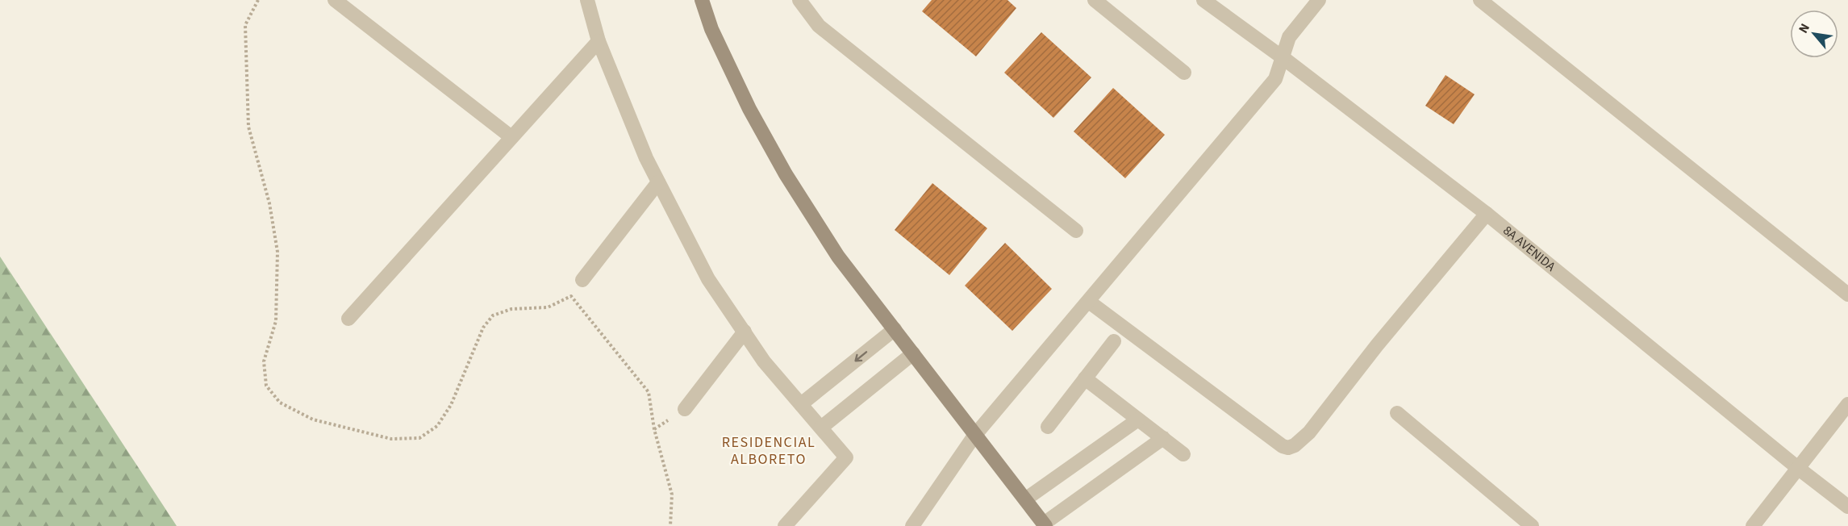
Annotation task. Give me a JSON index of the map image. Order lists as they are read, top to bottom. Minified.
{"streets":{"street":["8A AVENIDA"]},"districts":["RESIDENCIAL ALBORETO"],"north":"top left"}
